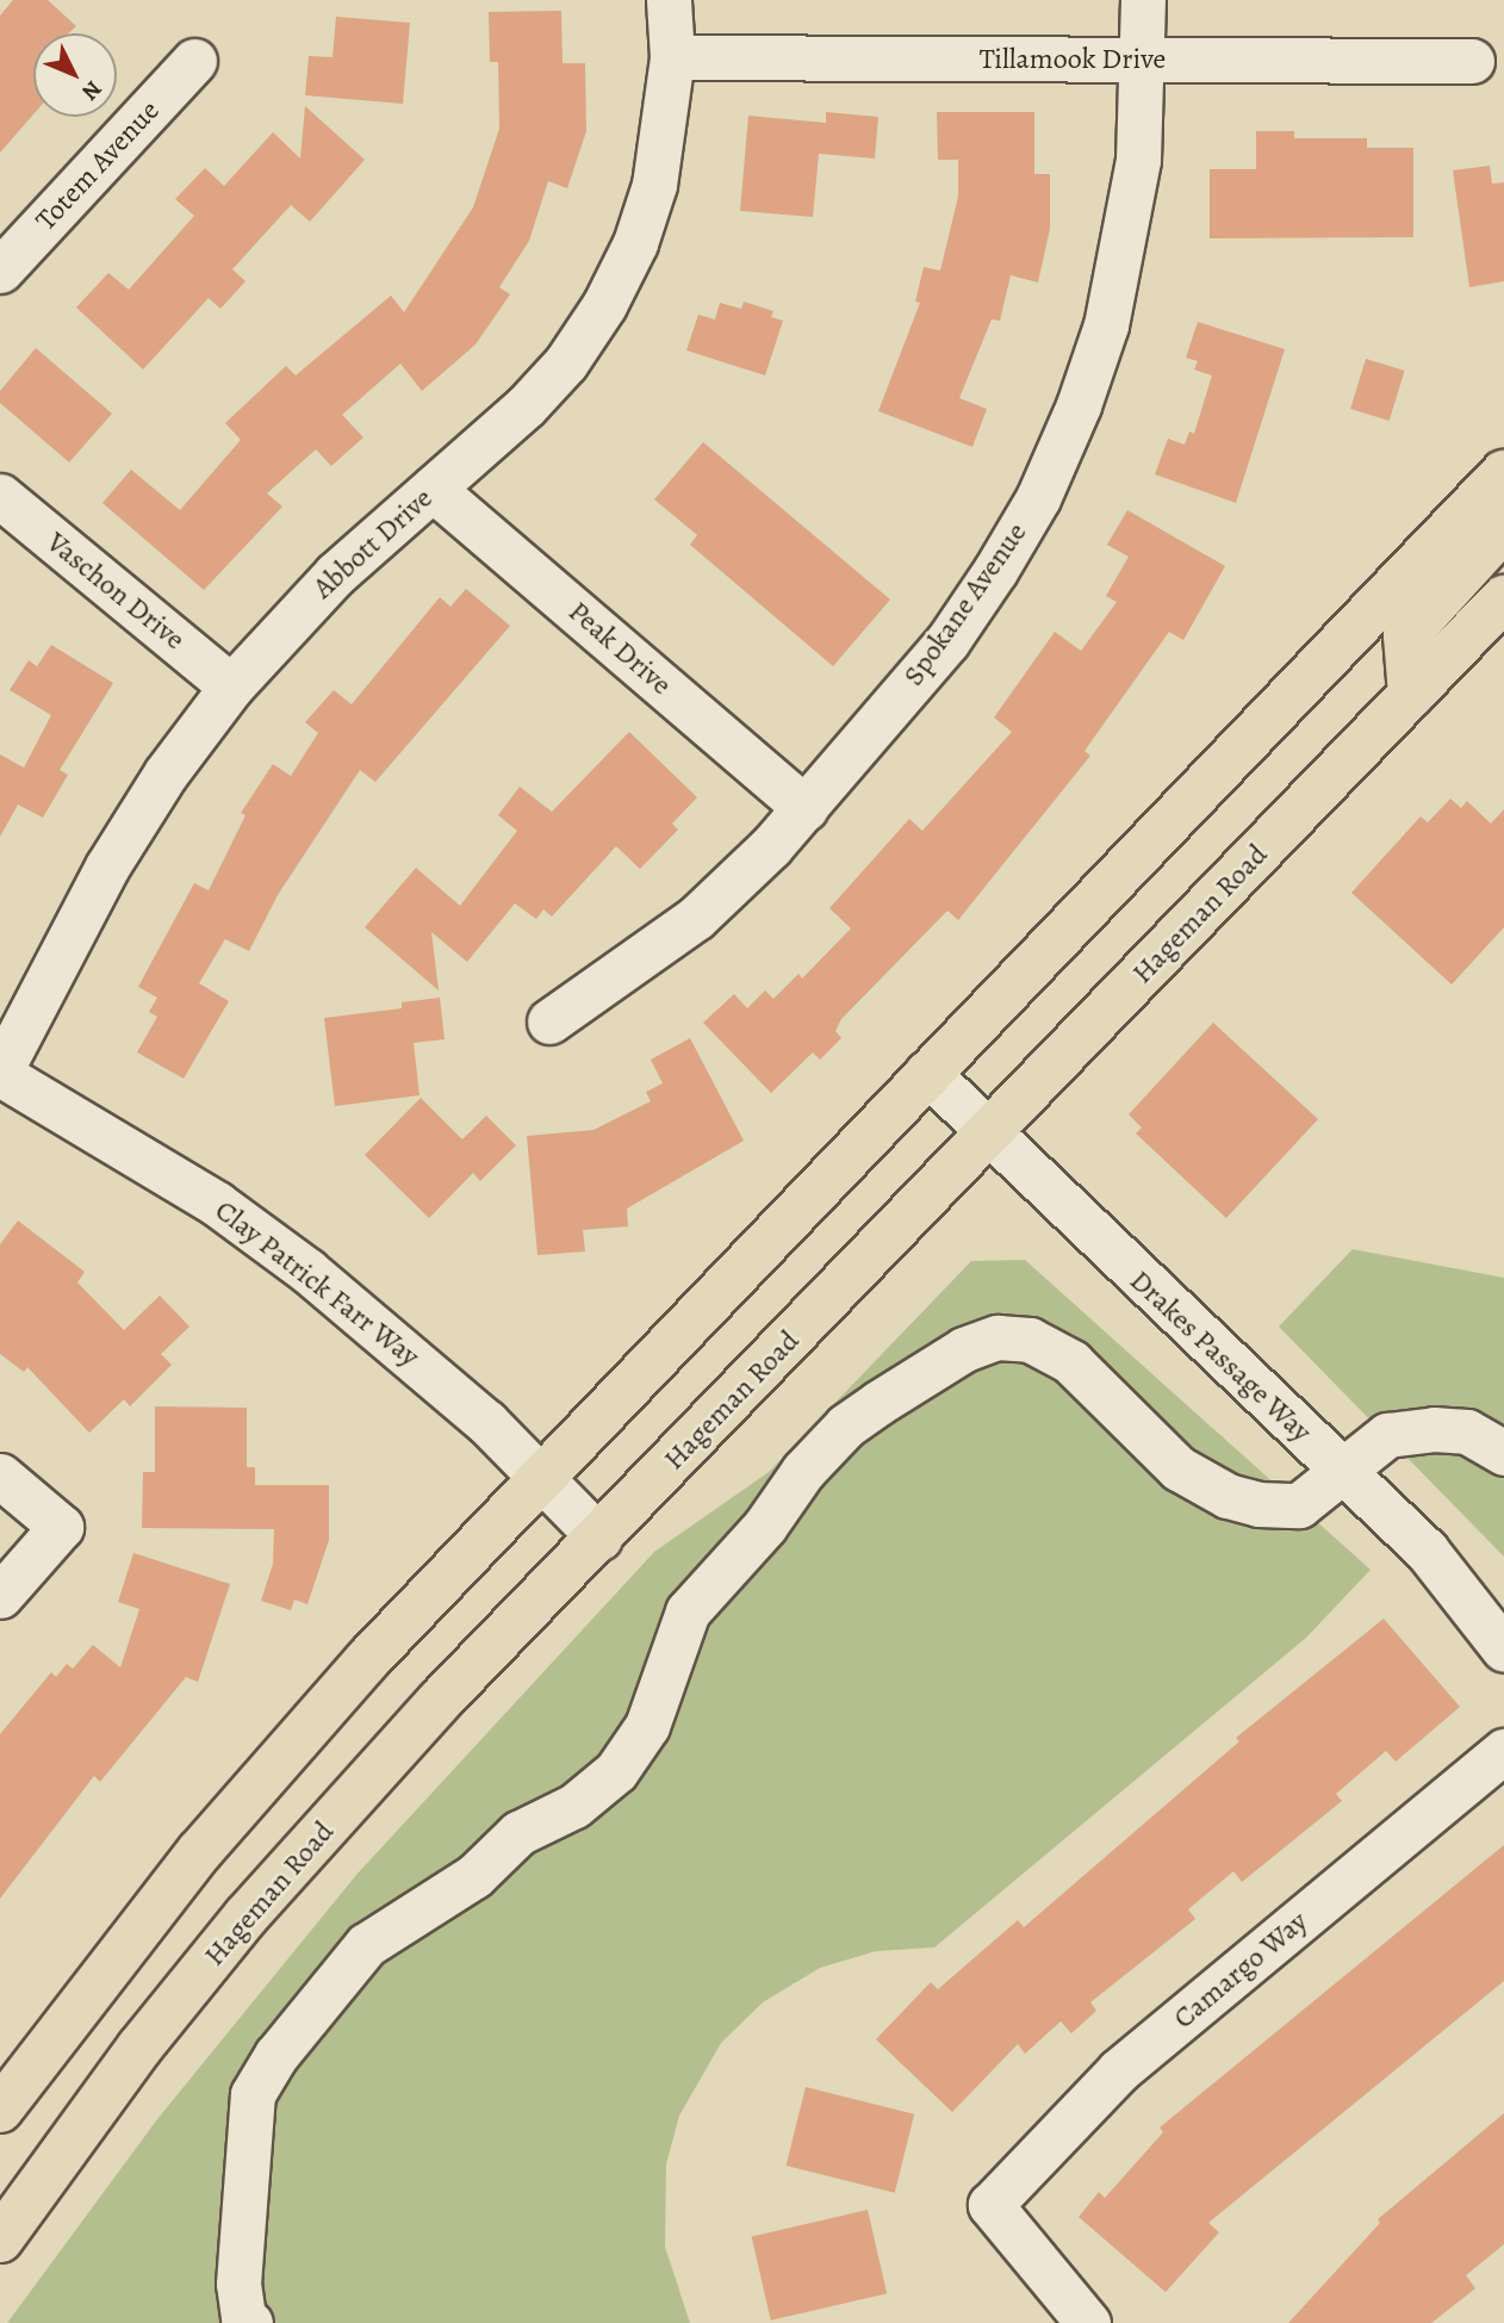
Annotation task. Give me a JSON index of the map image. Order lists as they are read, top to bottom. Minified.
{"streets":{"main road":["Hageman Road"],"street":["Tillamook Drive","Totem Avenue","Abbott Drive","Vaschon Drive","Spokane Avenue","Peak Drive","Clay Patrick Farr Way","Drakes Passage Way","Camargo Way"]},"crossings":[["Tillamook Drive","Abbott Drive"],["Tillamook Drive","Spokane Avenue"],["Abbott Drive","Vaschon Drive"],["Abbott Drive","Peak Drive"],["Abbott Drive","Clay Patrick Farr Way"],["Spokane Avenue","Peak Drive"],["Hageman Road","Clay Patrick Farr Way"],["Hageman Road","Drakes Passage Way"]],"north":"bottom right"}
